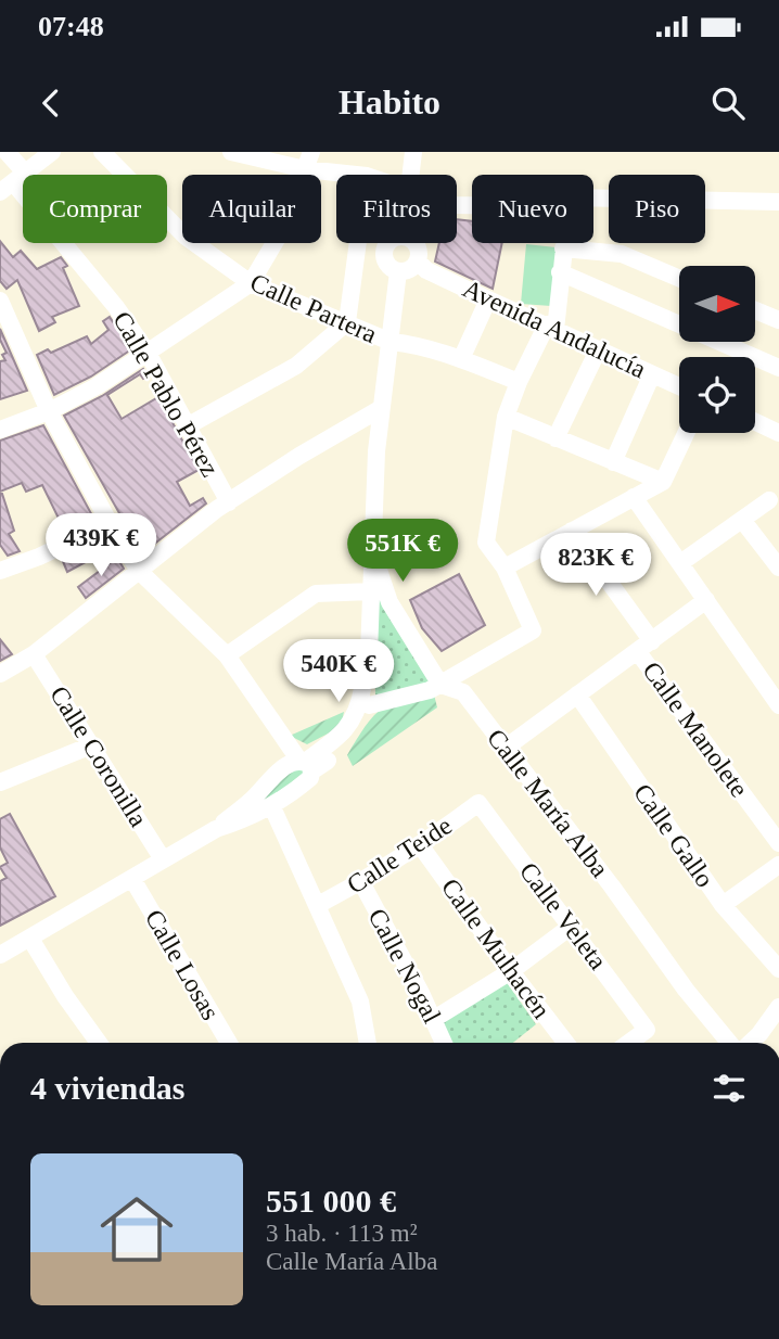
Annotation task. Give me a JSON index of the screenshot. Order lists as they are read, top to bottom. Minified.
{"streets":{"street":["Calle Partera","Avenida Andalucía","Calle Pablo Pérez","Calle Manolete","Calle Coronilla","Calle María Alba","Calle Gallo","Calle Teide","Calle Veleta","Calle Mulhacén","Calle Losas","Calle Nogal"]},"crossings":[["Calle Teide","Calle Veleta"],["Calle Teide","Calle Mulhacén"],["Calle Teide","Calle Nogal"]],"north":"right","page":{"status":"07:48","header":"Habito","chip":["Comprar","Alquilar","Filtros","Nuevo","Piso"],"price":["439K €","551K €","823K €","540K €"],"heading":"4 viviendas","list":[{"name":"551 000 €","note":"3 hab. · 113 m² · Calle María Alba"}]}}
